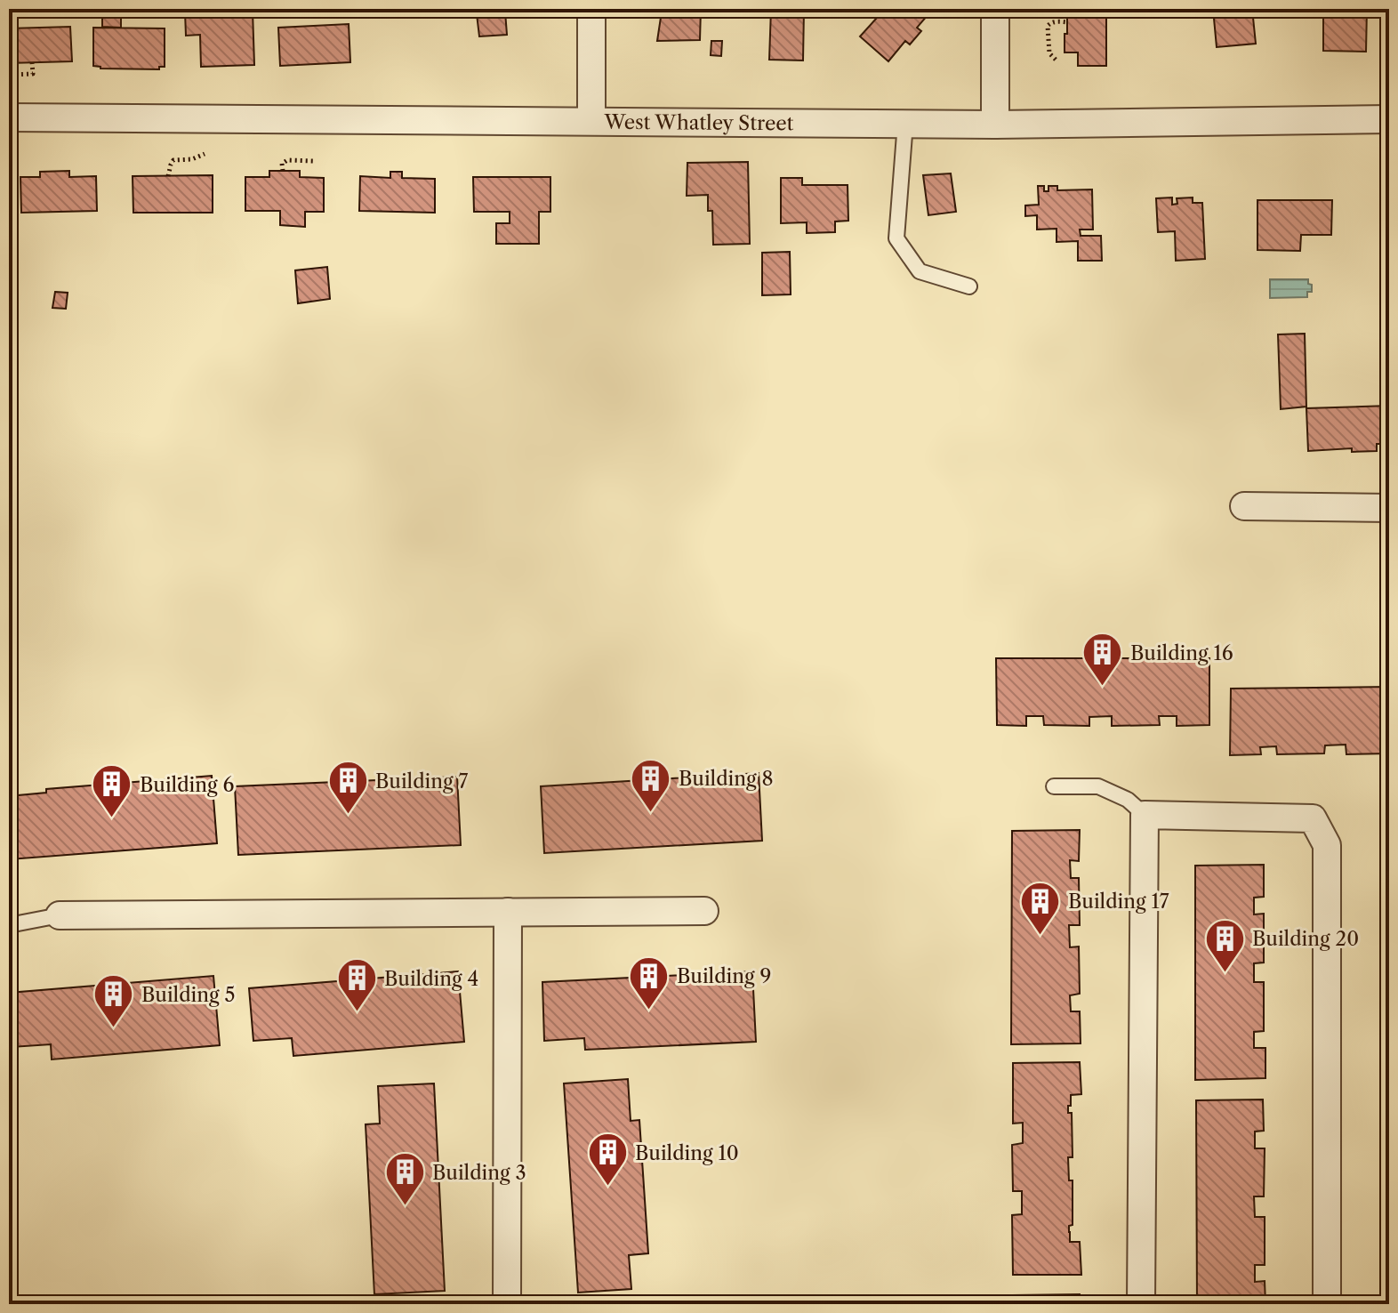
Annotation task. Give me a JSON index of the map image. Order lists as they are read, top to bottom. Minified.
{"streets":{"street":["West Whatley Street"]},"places":{"building":["Building 16","Building 8","Building 7","Building 6","Building 17","Building 20","Building 9","Building 4","Building 5","Building 10","Building 3"]}}
